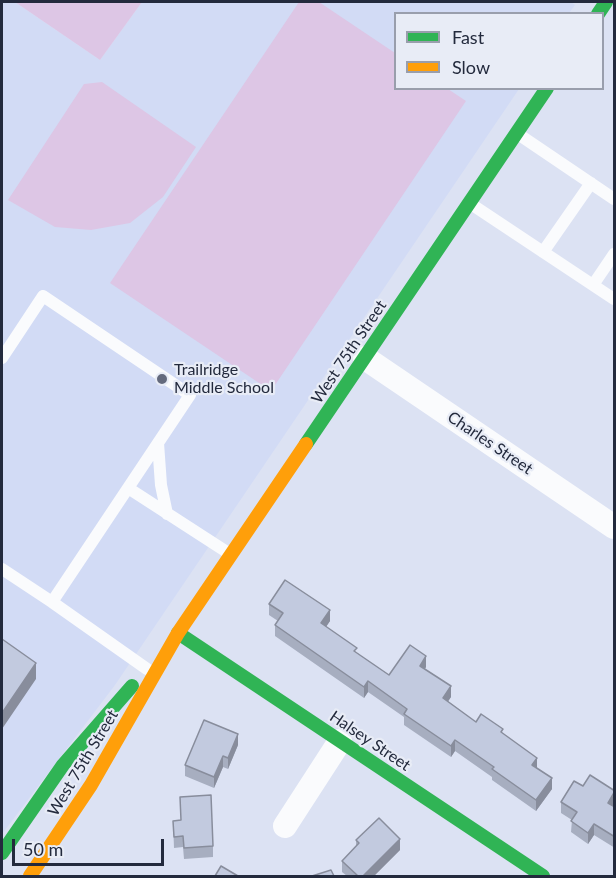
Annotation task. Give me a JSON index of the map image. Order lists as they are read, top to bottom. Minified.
{"streets":{"main road":["West 75th Street","Halsey Street"],"street":["Charles Street"]},"crossings":[["West 75th Street","Charles Street"],["West 75th Street","Halsey Street"]],"places":["Trailridge Middle School"],"legend":["Fast","Slow"],"scale_bar":"50 m"}
